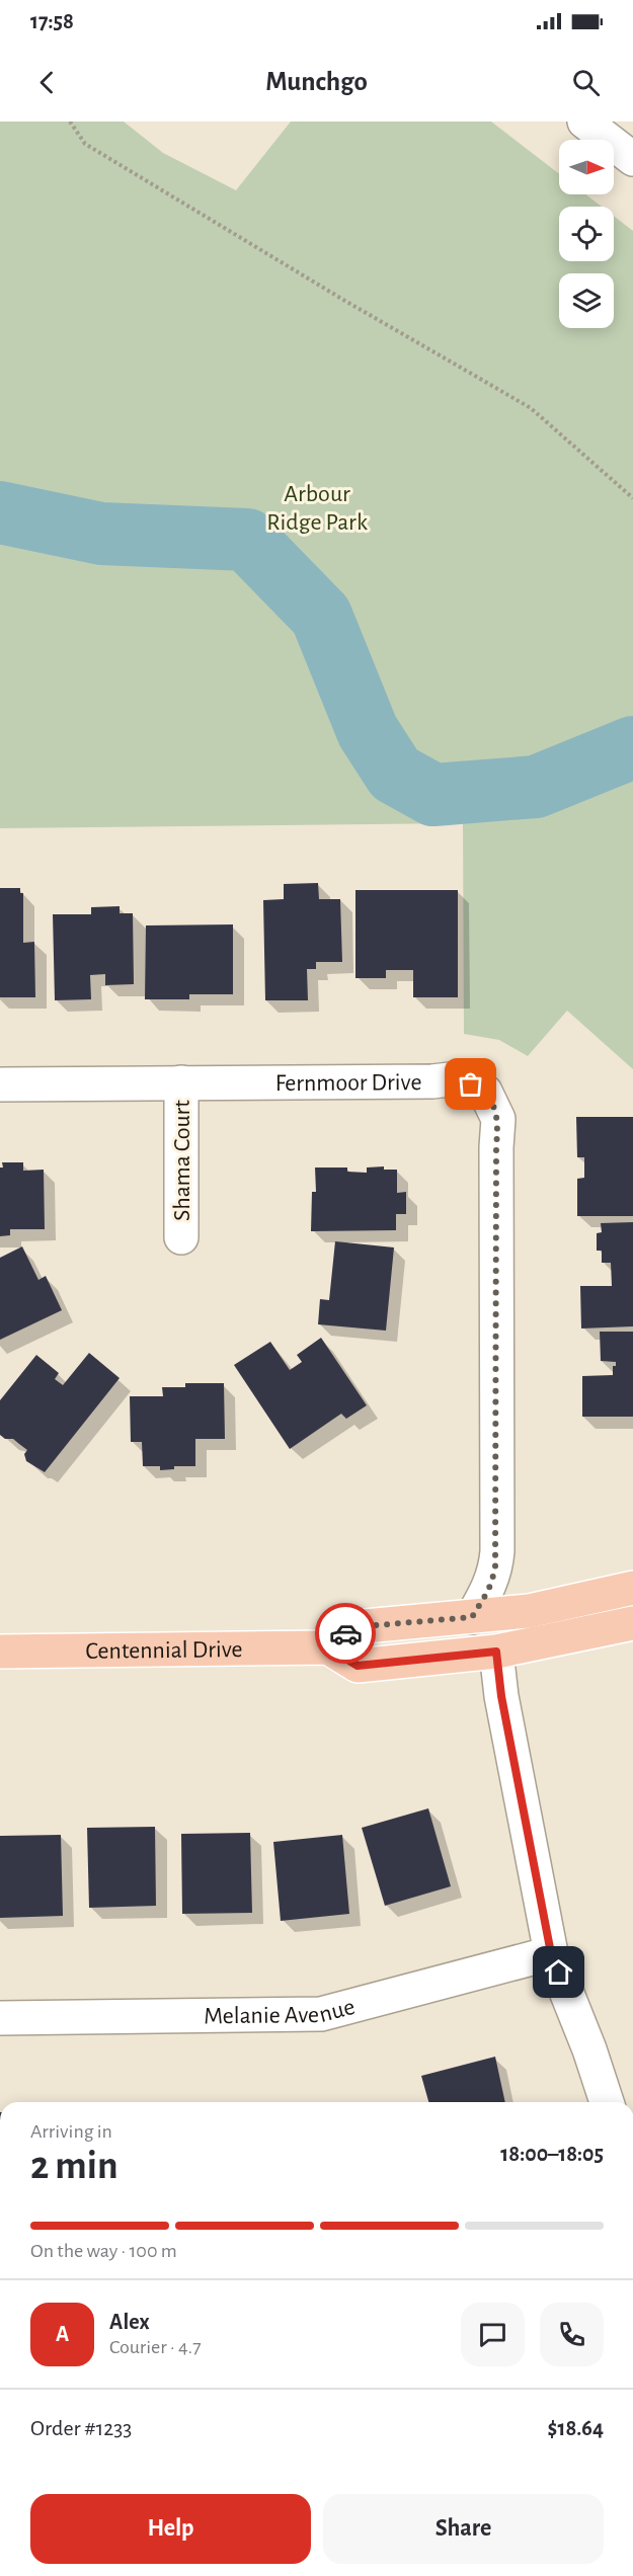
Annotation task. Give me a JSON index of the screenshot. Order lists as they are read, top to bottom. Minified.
{"streets":{"main road":["Centennial Drive"],"street":["Fernmoor Drive","Shama Court","Melanie Avenue"]},"crossings":[["Fernmoor Drive","Shama Court"]],"parks":["Arbour Ridge Park"],"north":"right","page":{"status":"17:58","header":"Munchgo","heading":["2 min","Arriving in","18:00–18:05"],"panel":["Alex","Courier · 4.7","Order #1233","$18.64"],"bar":"On the way · 100 m","round":"A","buttons":["Help","Share"]}}
